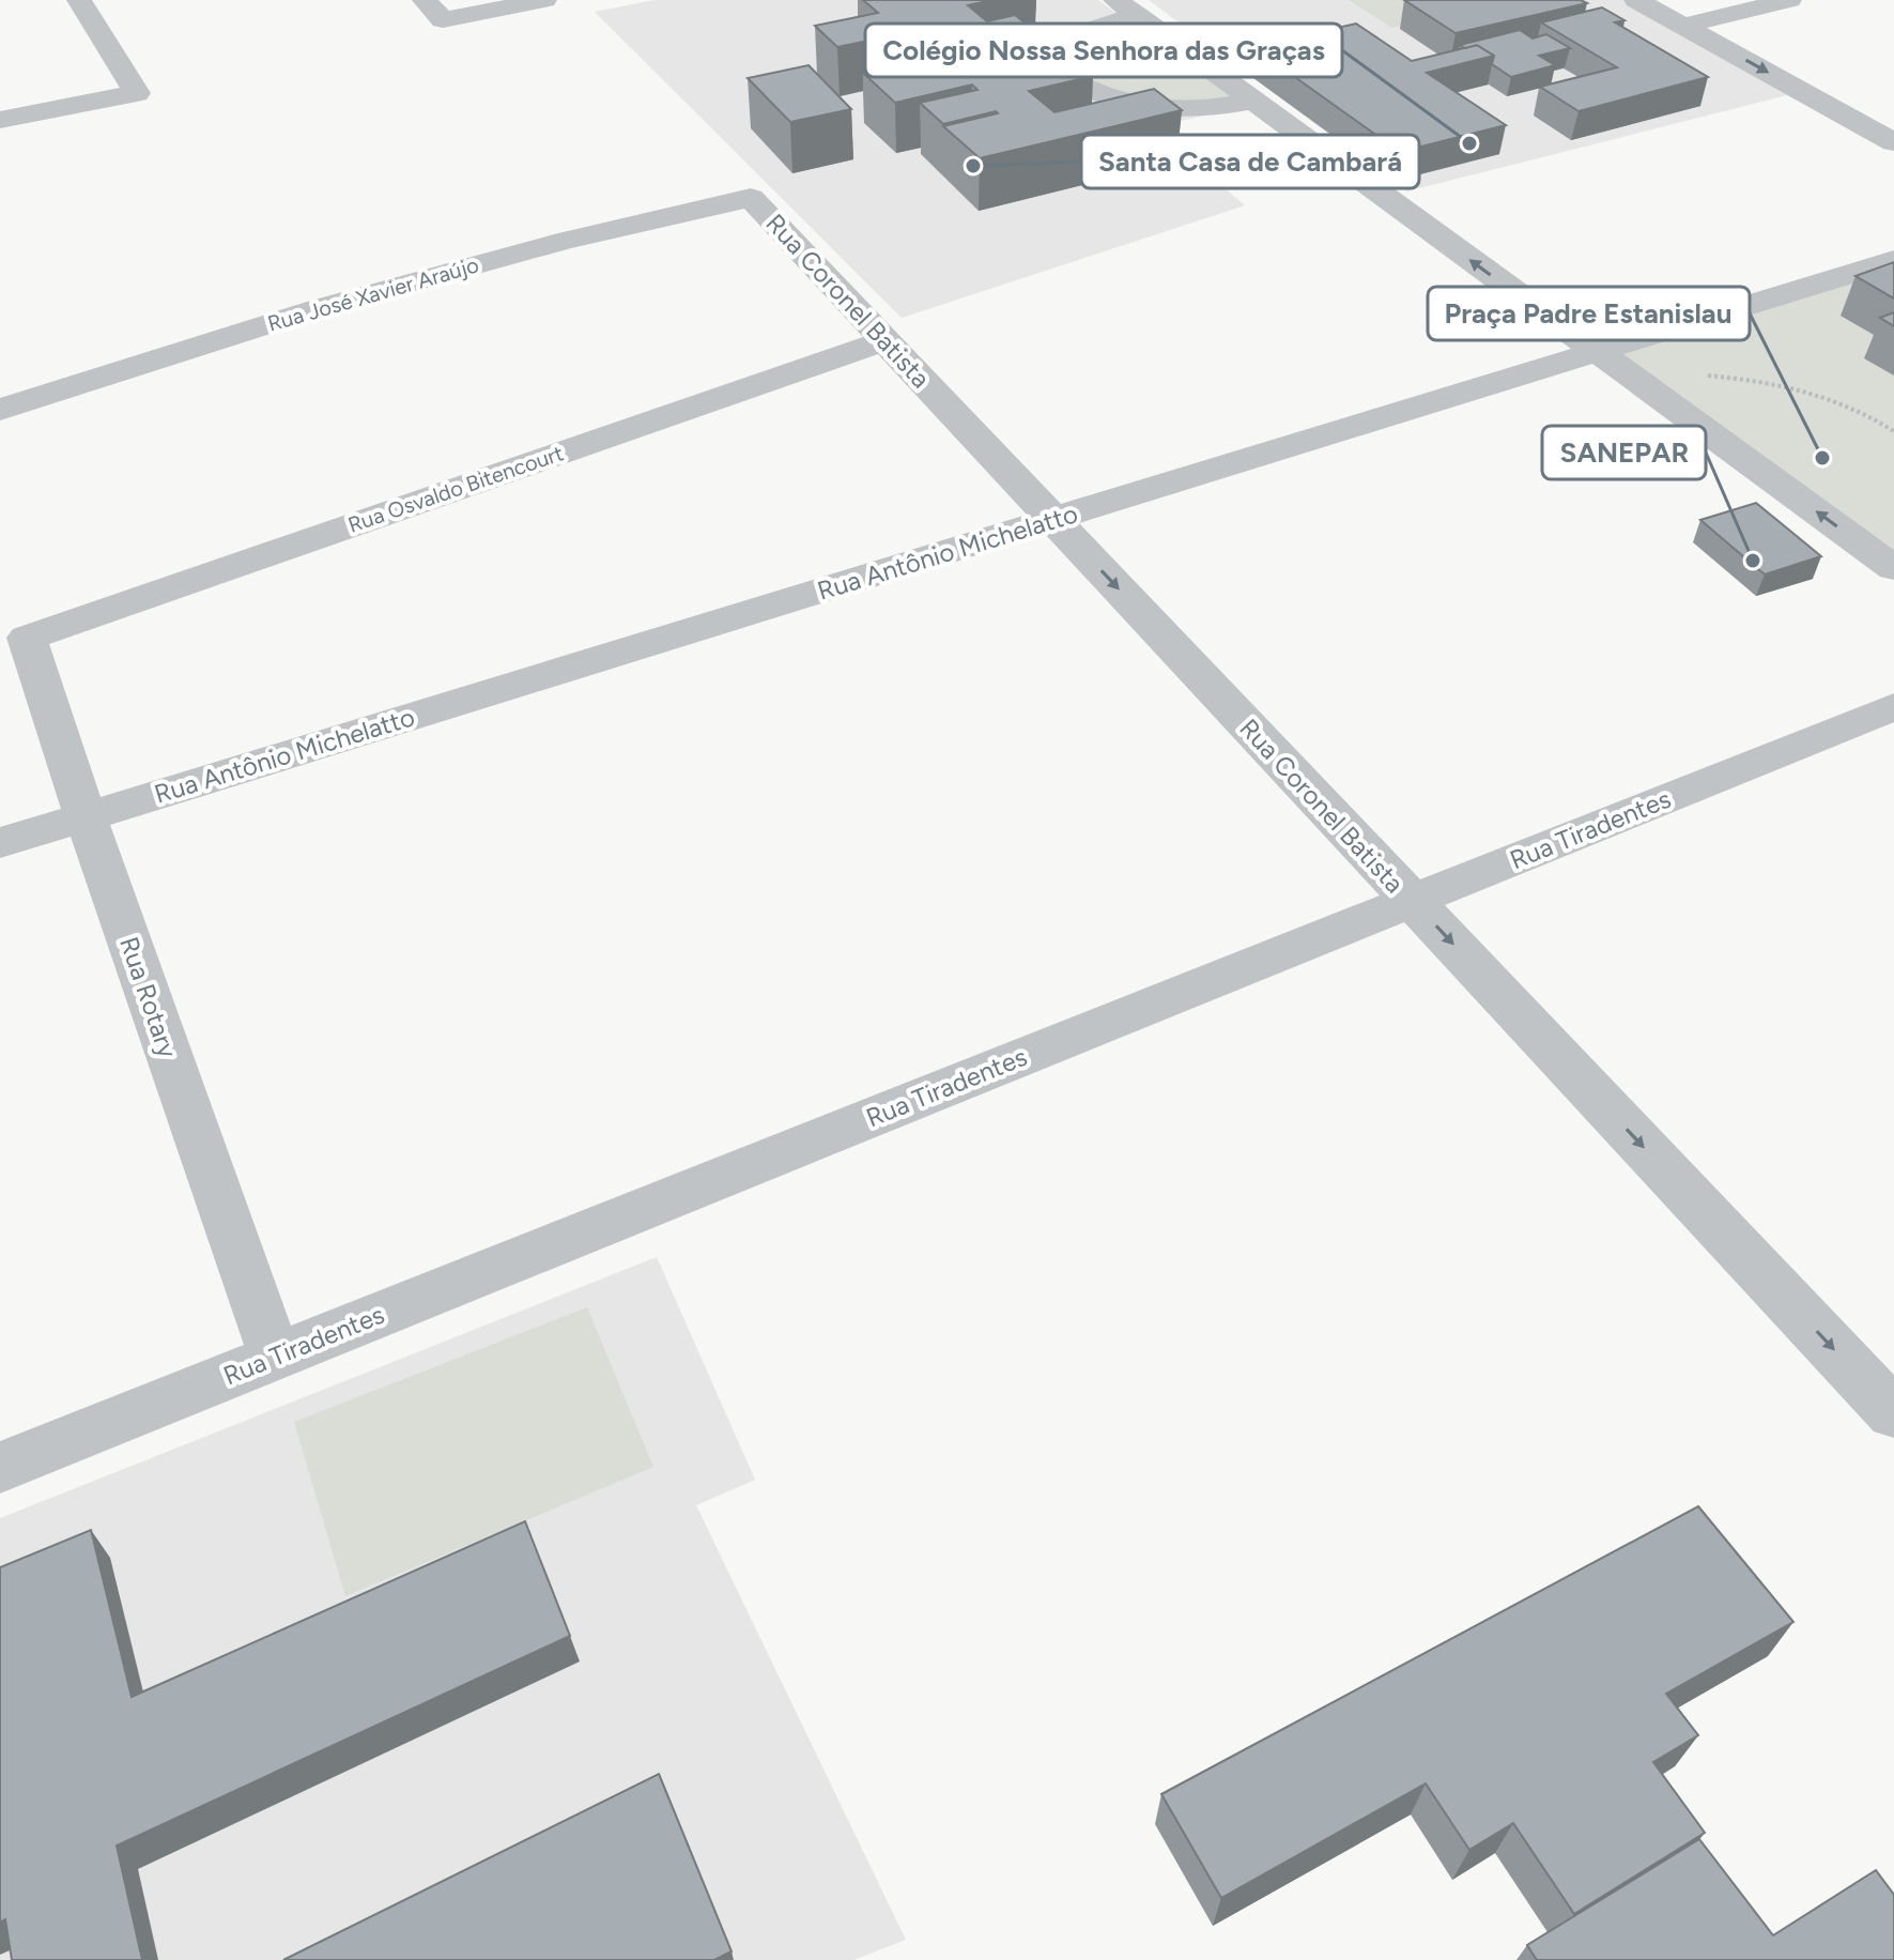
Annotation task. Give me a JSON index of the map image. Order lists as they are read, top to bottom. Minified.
{"streets":{"street":["Rua José Xavier Araújo","Rua Coronel Batista","Rua Osvaldo Bitencourt","Rua Antônio Michelatto","Rua Tiradentes","Rua Rotary"]},"crossings":[["Rua José Xavier Araújo","Rua Coronel Batista"],["Rua Coronel Batista","Rua Osvaldo Bitencourt"],["Rua Coronel Batista","Rua Antônio Michelatto"],["Rua Coronel Batista","Rua Tiradentes"],["Rua Osvaldo Bitencourt","Rua Rotary"],["Rua Antônio Michelatto","Rua Rotary"],["Rua Tiradentes","Rua Rotary"]],"one_way":["Rua Coronel Batista"],"places":["Colégio Nossa Senhora das Graças","Santa Casa de Cambará","Praça Padre Estanislau","SANEPAR"]}
